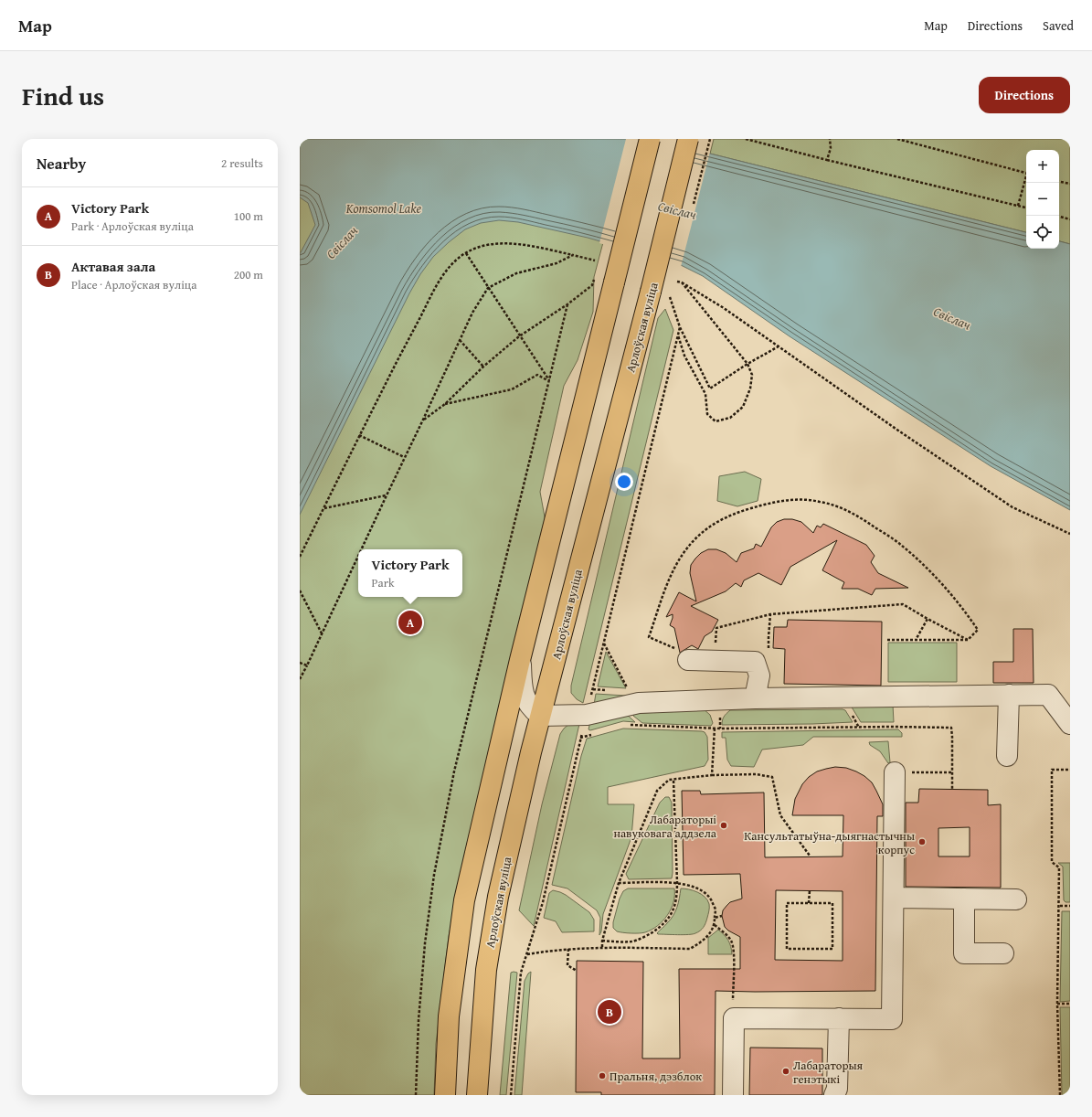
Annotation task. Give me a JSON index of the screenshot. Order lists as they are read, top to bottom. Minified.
{"streets":{"main road":["Арлоўская вуліца"]},"water":["Komsomol Lake","Свіслач"],"places":["Лабараторыі навуковага аддзела","Кансультатыўна-дыягнастычны корпус","Лабараторыя генэтыкі","Пральня, дэзблок"],"page":{"header":"Map","nav":["Map","Directions","Saved"],"title":"Find us","buttons":"Directions","heading":["Nearby","2 results"],"map_buttons":["+","−"],"list":[{"mark":"A","name":"Victory Park","note":"Park · Арлоўская вуліца","value":"100 m"},{"mark":"B","name":"Актавая зала","note":"Place · Арлоўская вуліца","value":"200 m"}],"popup":["Victory Park","Park"],"pins":["A","B"]}}
